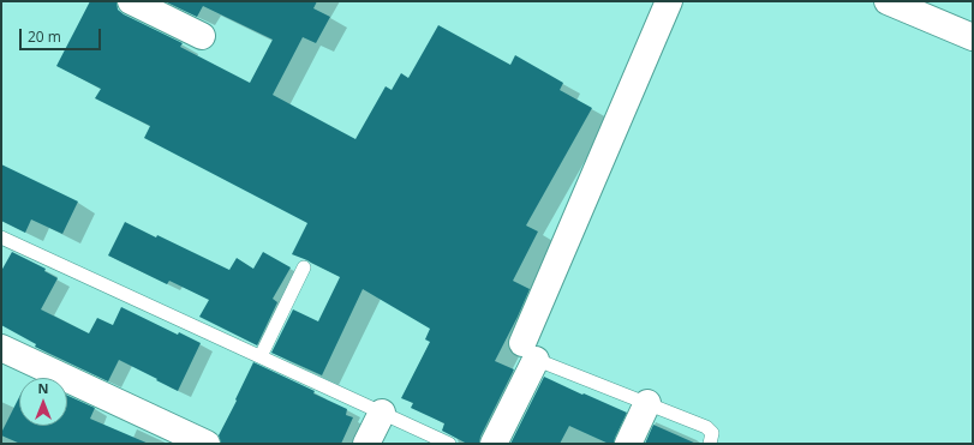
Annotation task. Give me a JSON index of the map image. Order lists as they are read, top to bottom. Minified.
{"scale_bar":"20 m","north":"top"}
